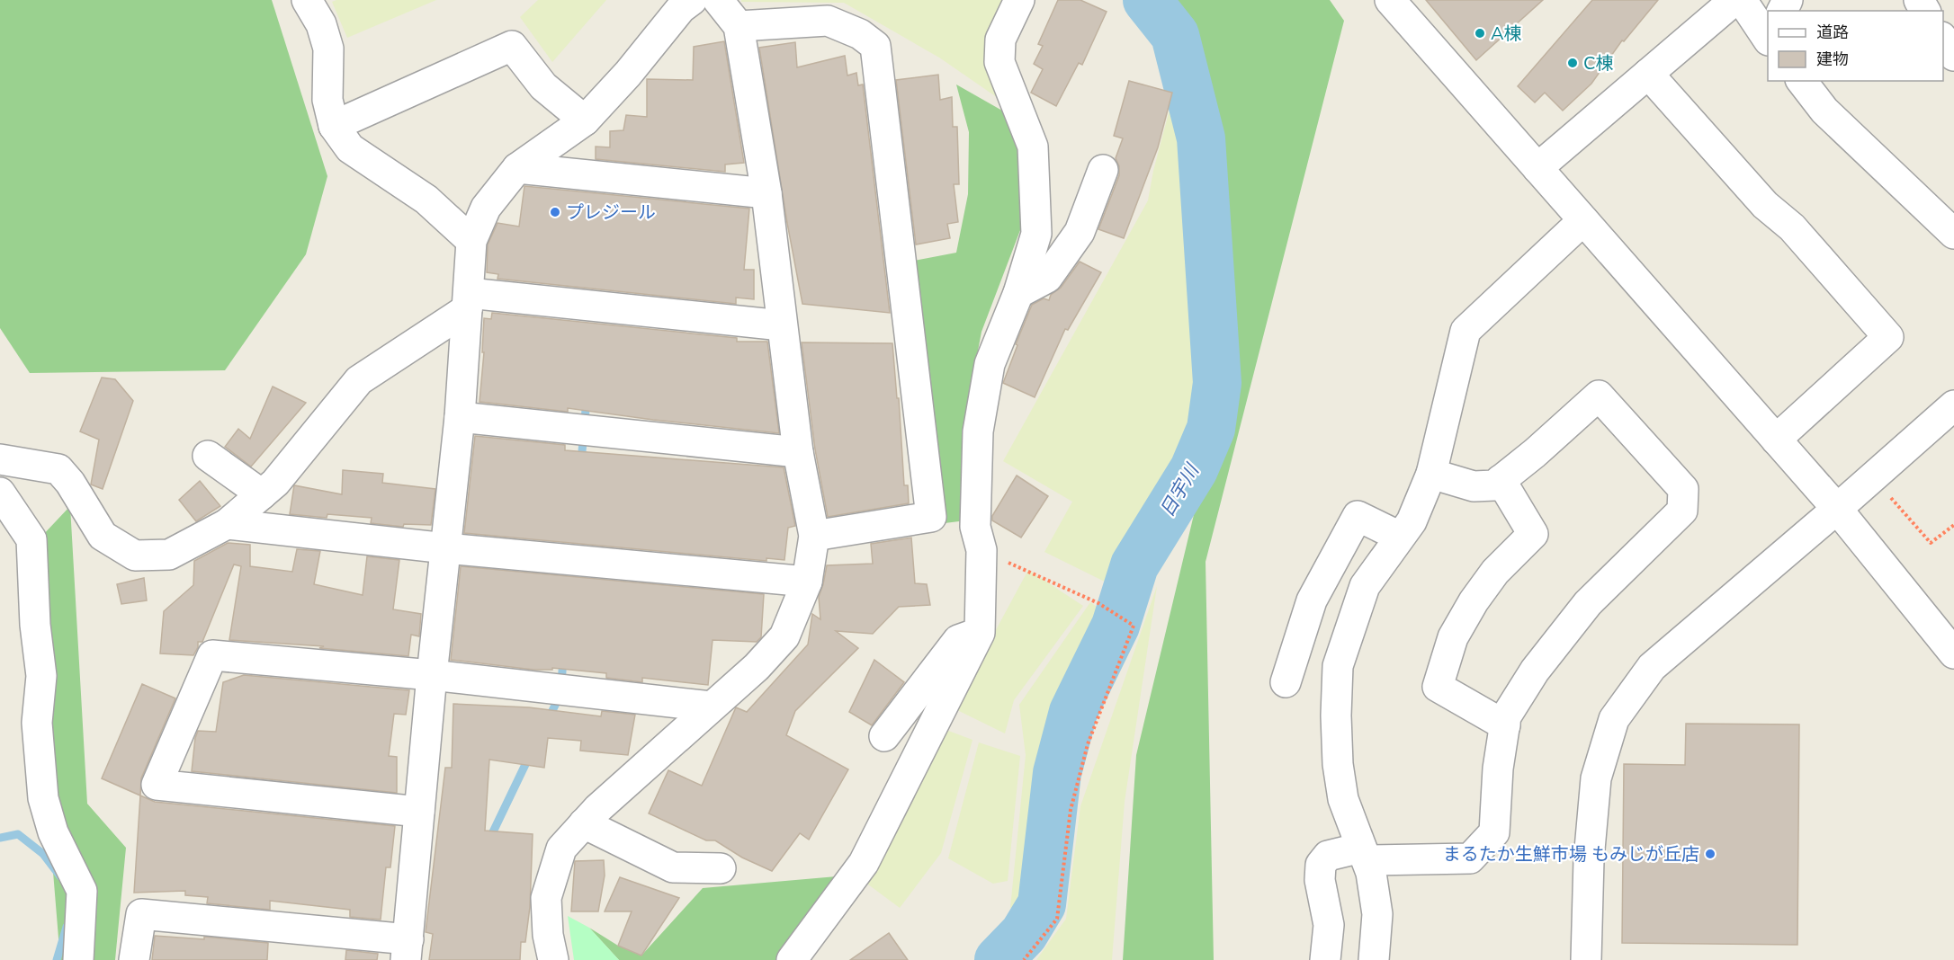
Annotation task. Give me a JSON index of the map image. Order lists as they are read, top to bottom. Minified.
{"water":["日宇川"],"places":["A棟","C棟","プレジール","まるたか生鮮市場 もみじが丘店"],"legend":["道路","建物"]}
